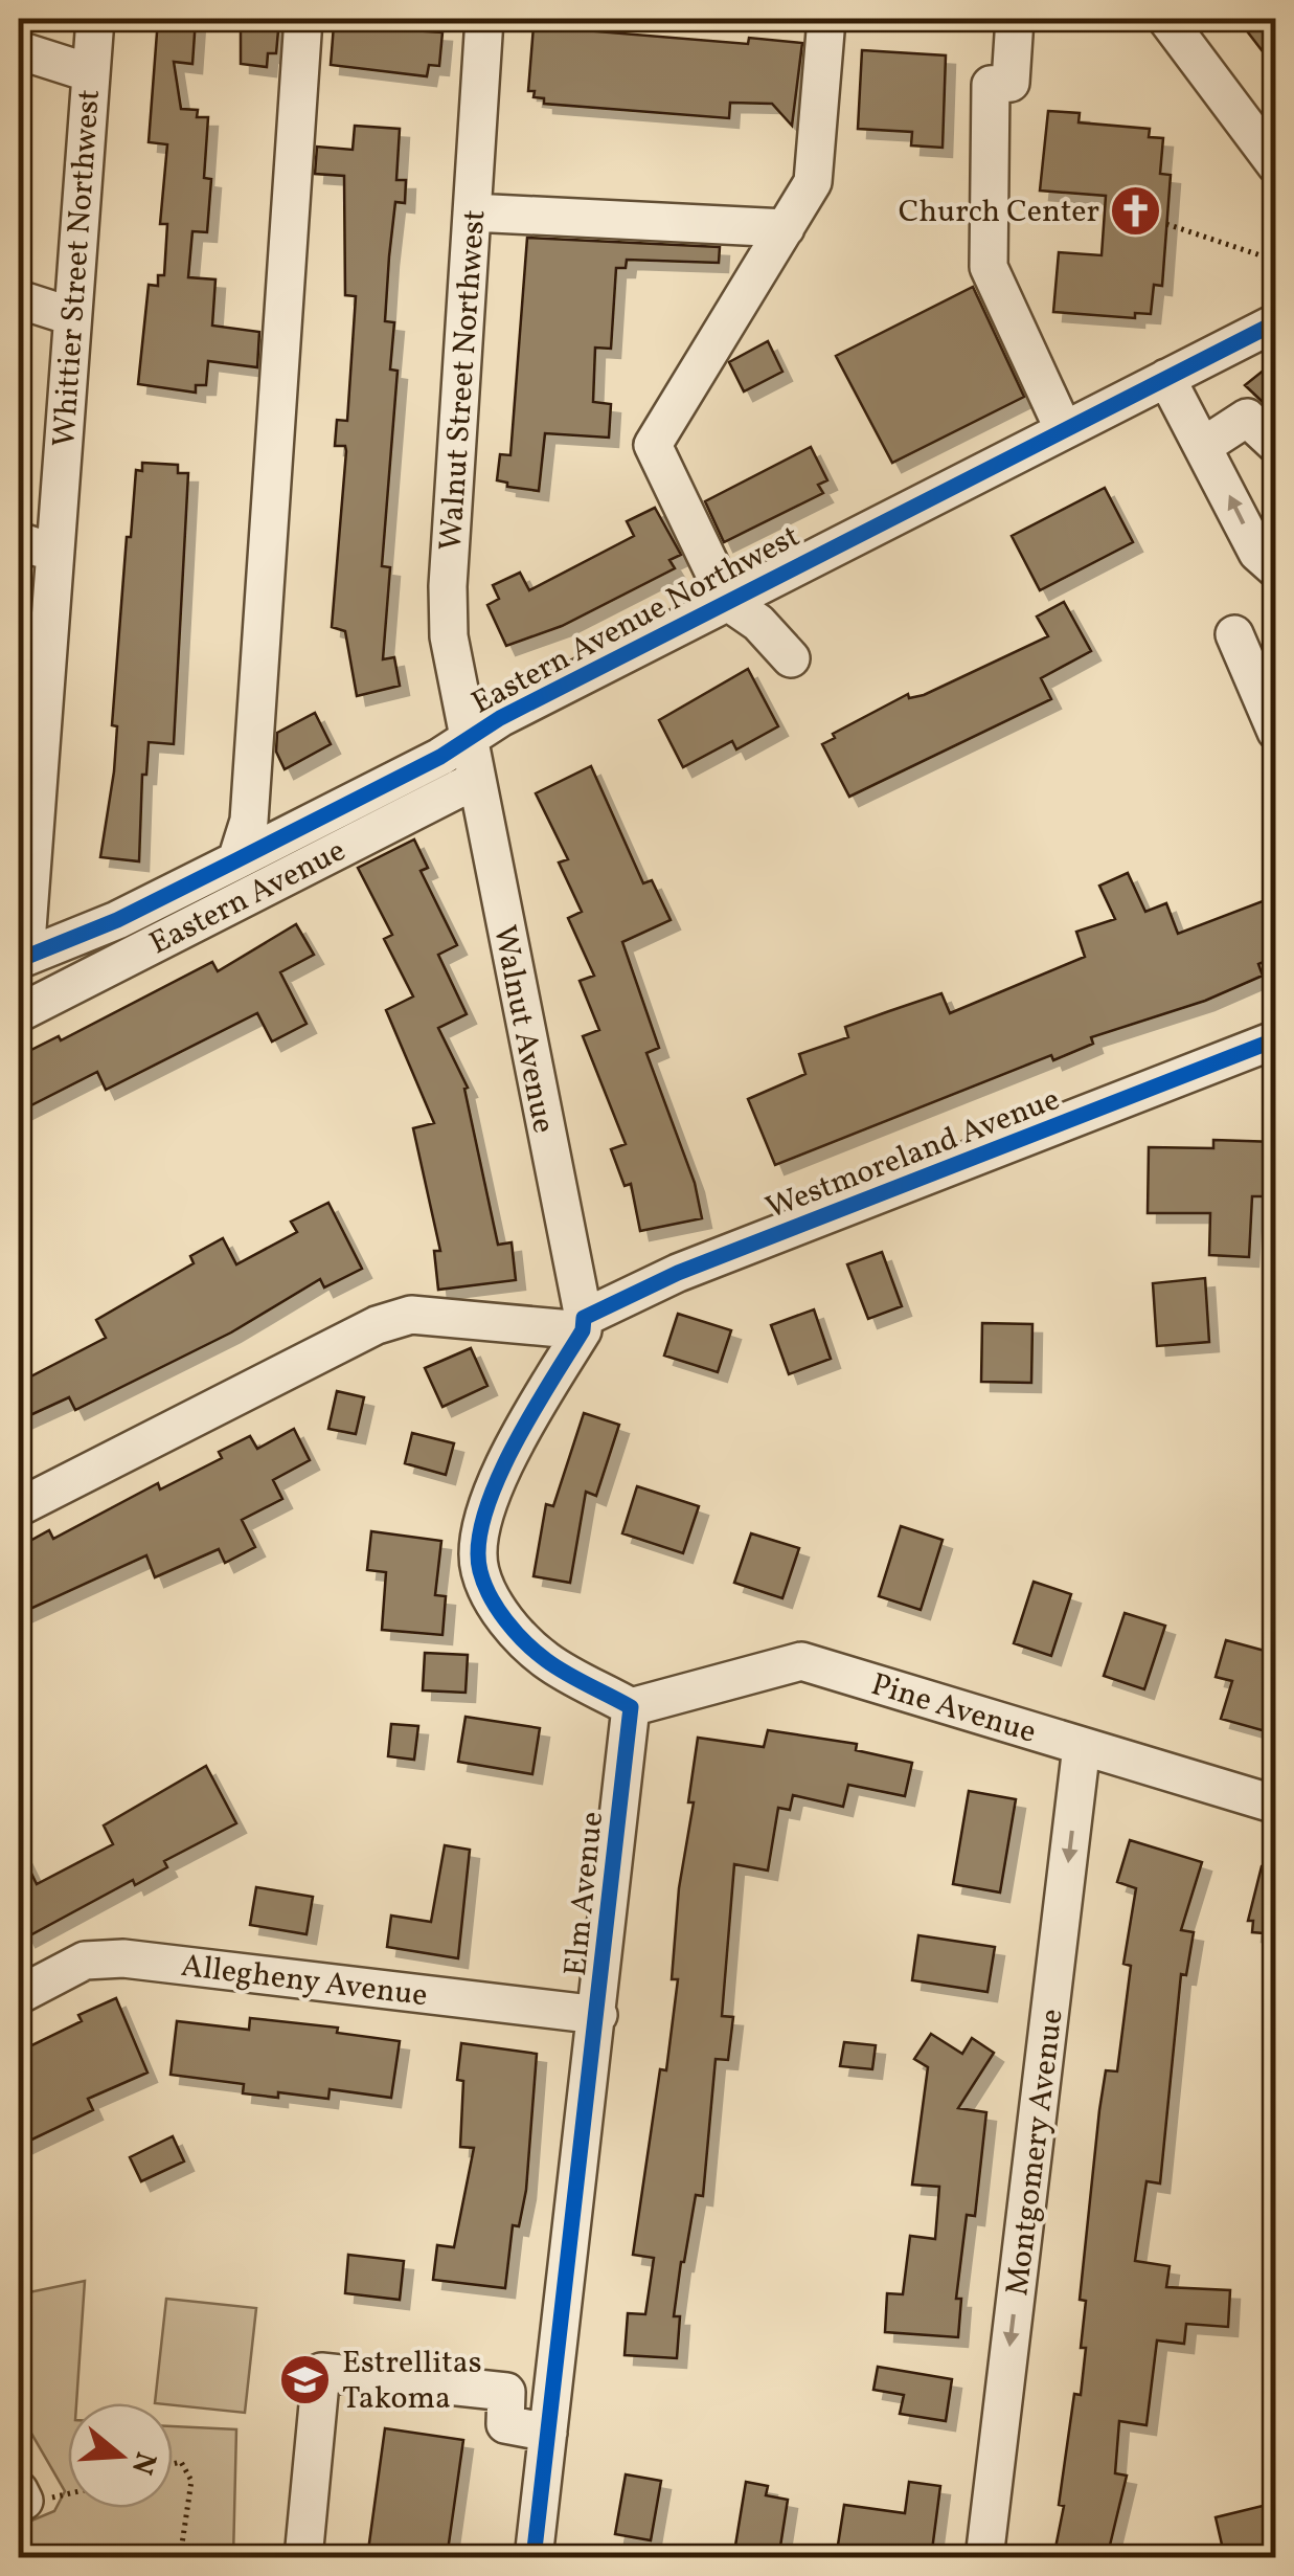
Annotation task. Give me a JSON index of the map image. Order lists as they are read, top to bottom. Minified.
{"streets":{"street":["Whittier Street Northwest","Walnut Street Northwest","Eastern Avenue Northwest","Eastern Avenue","Walnut Avenue","Westmoreland Avenue","Pine Avenue","Elm Avenue","Allegheny Avenue","Montgomery Avenue"]},"crossings":[["Whittier Street Northwest","Eastern Avenue Northwest"],["Walnut Street Northwest","Eastern Avenue Northwest"],["Walnut Street Northwest","Walnut Avenue"],["Eastern Avenue Northwest","Walnut Avenue"],["Eastern Avenue","Walnut Avenue"],["Walnut Avenue","Westmoreland Avenue"],["Pine Avenue","Elm Avenue"],["Pine Avenue","Montgomery Avenue"],["Elm Avenue","Allegheny Avenue"]],"one_way":["Montgomery Avenue"],"places":{"church":["Church Center"],"school or university":["Estrellitas Takoma"]},"north":"right"}
